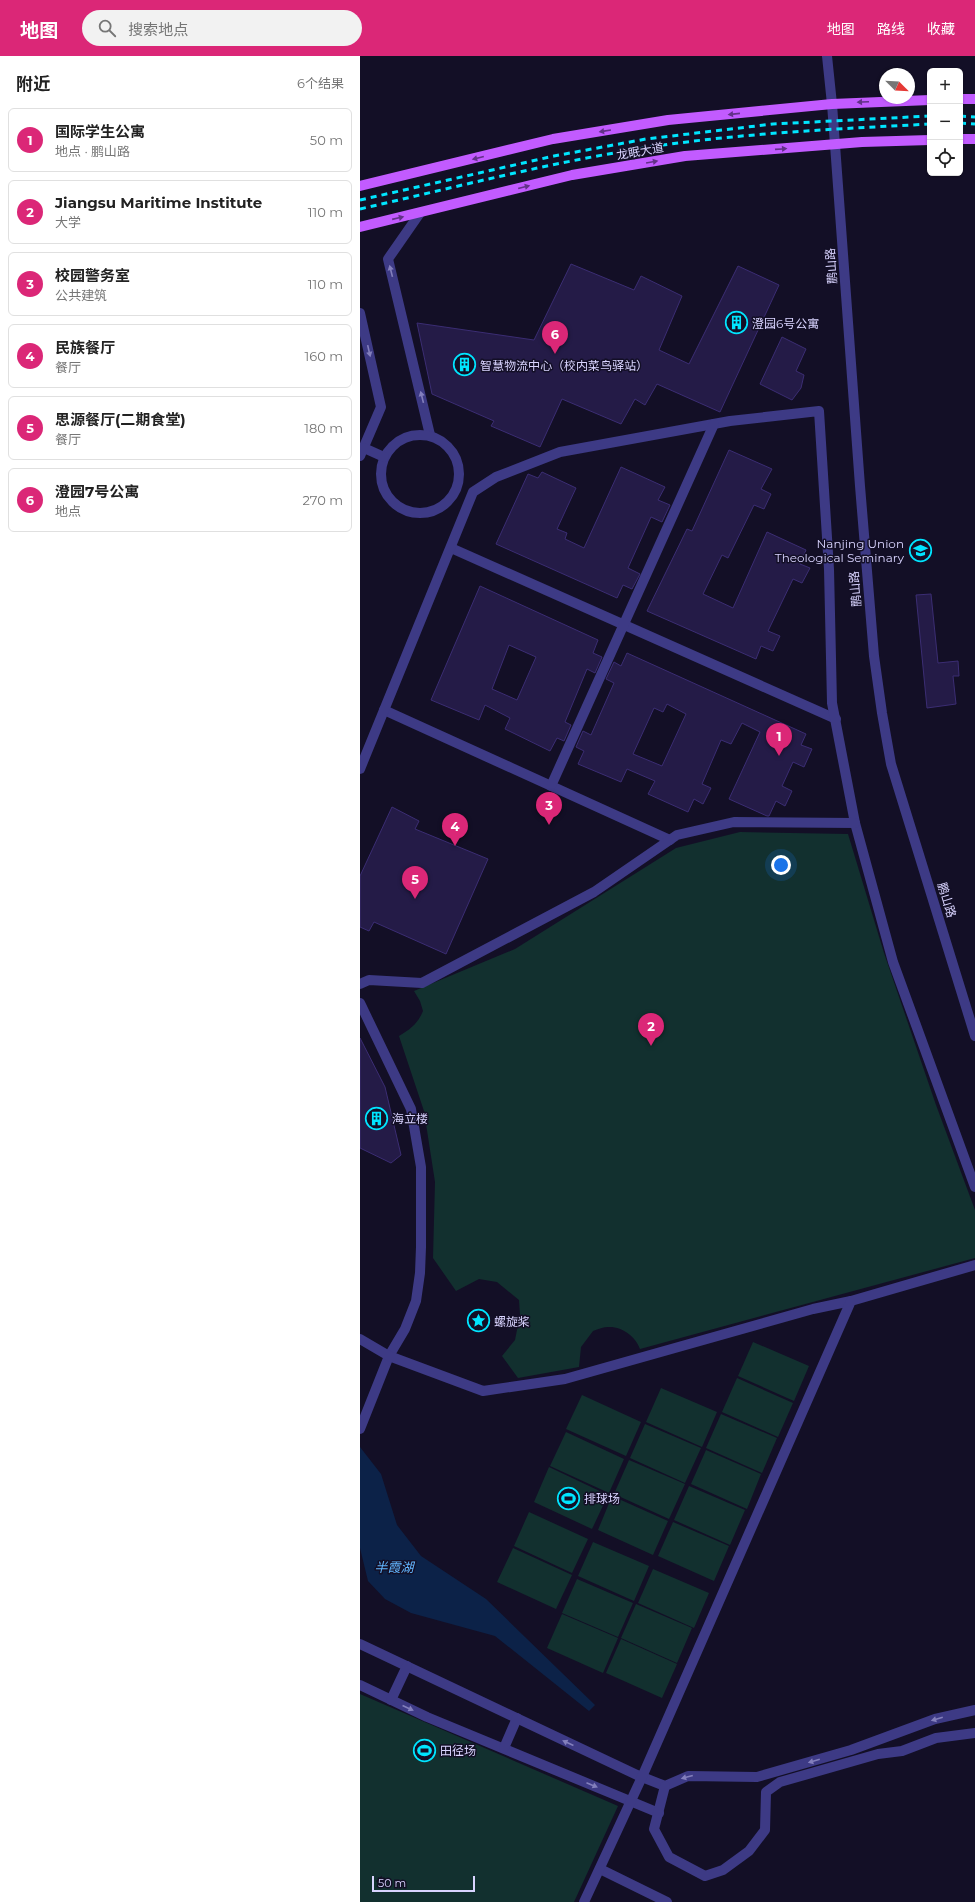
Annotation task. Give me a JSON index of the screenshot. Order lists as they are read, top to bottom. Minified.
{"streets":{"main road":["龙眠大道"],"street":["鹏山路"]},"crossings":[["龙眠大道","鹏山路"]],"water":["半霞湖"],"places":{"building":["澄园6号公寓","智慧物流中心（校内菜鸟驿站）","海立楼"],"school or university":["Nanjing Union Theological Seminary"],"place":["螺旋桨"],"sports":["排球场","田径场"]},"scale_bar":"50 m","north":"bottom right","page":{"header":"地图","search":"搜索地点","nav":["地图","路线","收藏"],"heading":["附近","6个结果"],"map_buttons":["+","−"],"list":[{"mark":"1","name":"国际学生公寓","note":"地点 · 鹏山路","value":"50 m"},{"mark":"2","name":"Jiangsu Maritime Institute","note":"大学","value":"110 m"},{"mark":"3","name":"校园警务室","note":"公共建筑","value":"110 m"},{"mark":"4","name":"民族餐厅","note":"餐厅","value":"160 m"},{"mark":"5","name":"思源餐厅(二期食堂)","note":"餐厅","value":"180 m"},{"mark":"6","name":"澄园7号公寓","note":"地点","value":"270 m"}],"pins":["6","1","3","4","5","2"],"scale":"50 m"}}
